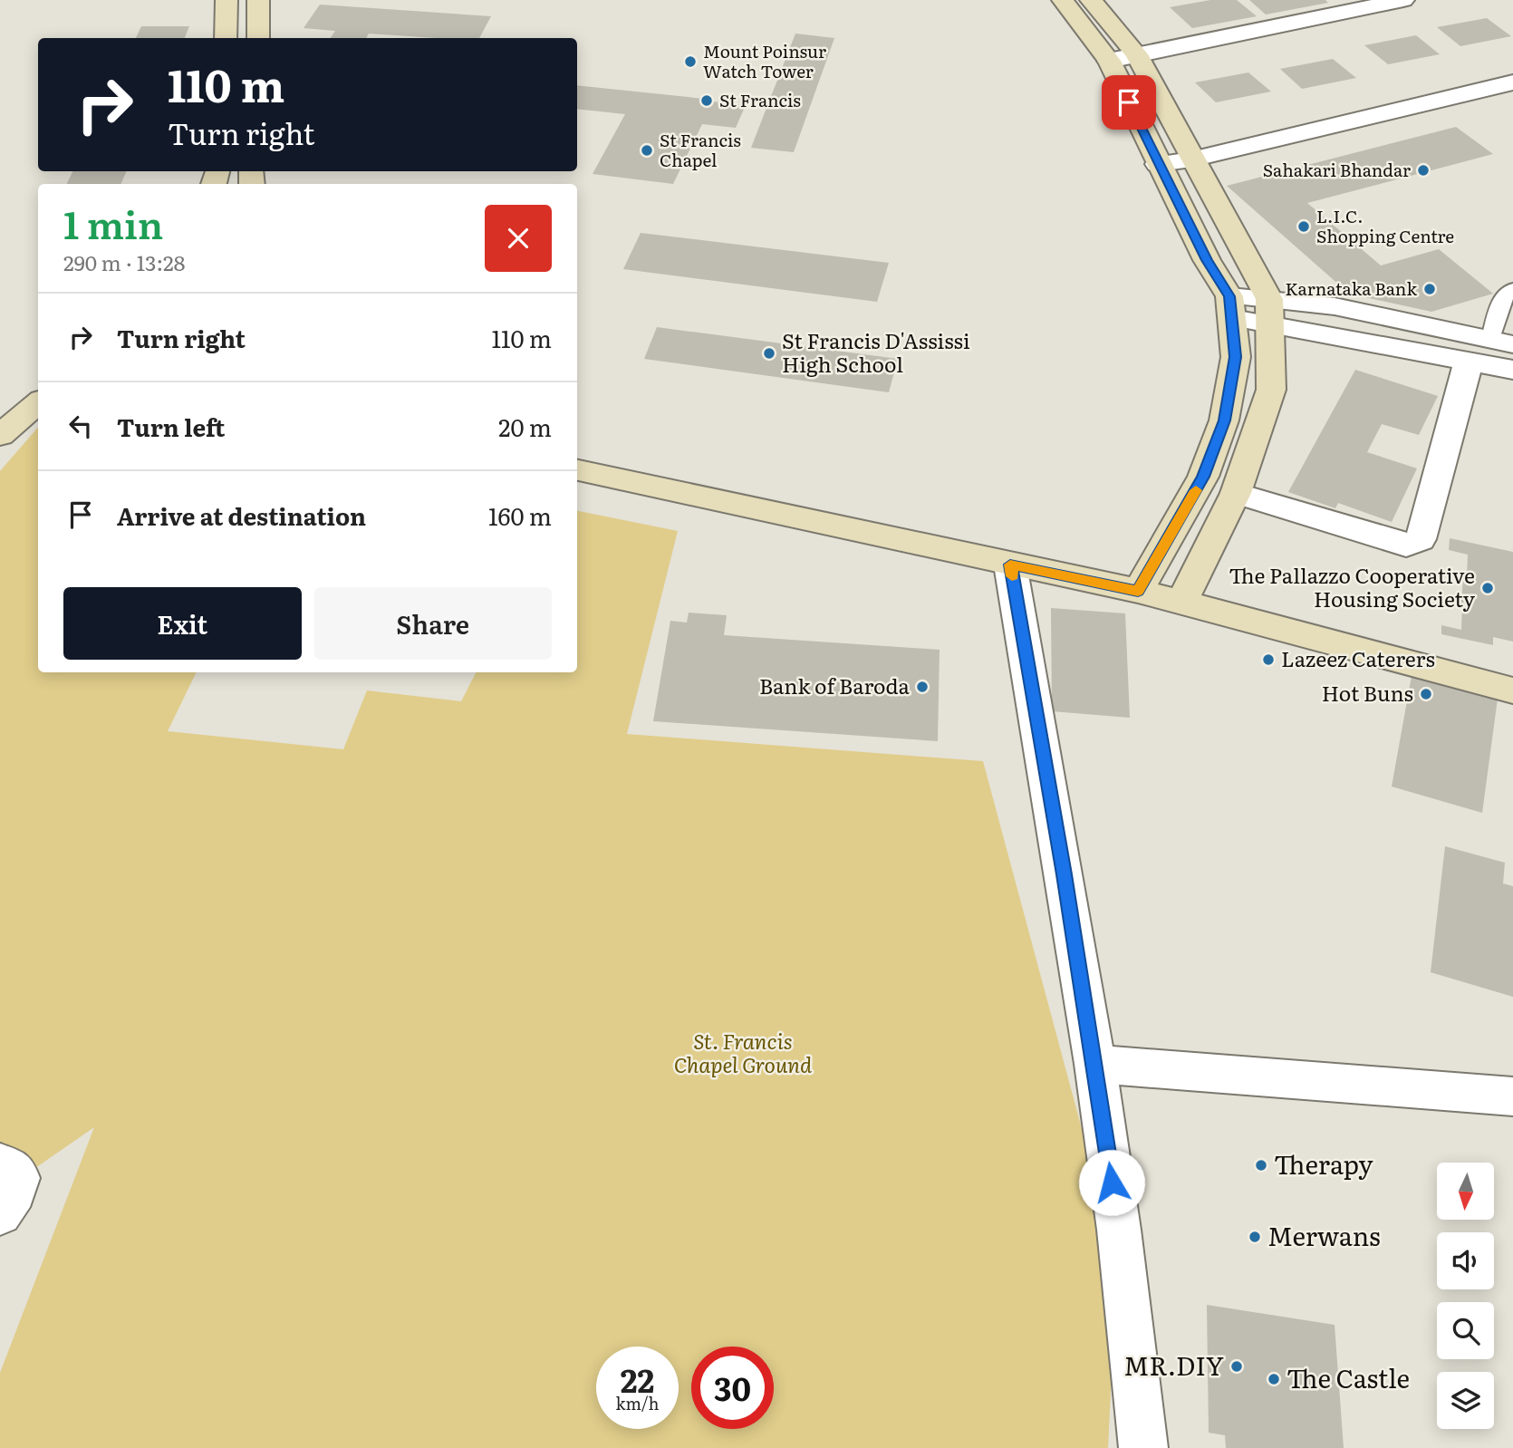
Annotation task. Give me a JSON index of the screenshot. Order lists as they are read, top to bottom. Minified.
{"parks":["St. Francis Chapel Ground"],"places":["Mount Poinsur Watch Tower","St Francis","St Francis Chapel","Sahakari Bhandar","L.I.C. Shopping Centre","Karnataka Bank","St Francis D'Assissi High School","The Pallazzo Cooperative Housing Society","Lazeez Caterers","Bank of Baroda","Hot Buns","Therapy","Merwans","MR.DIY","The Castle"],"north":"bottom","page":{"turn":["110 m","Turn right"],"heading":["1 min","290 m · 13:28"],"list":[{"name":"Turn right","value":"110 m"},{"name":"Turn left","value":"20 m"},{"name":"Arrive at destination","value":"160 m"}],"buttons":["Exit","Share"],"speed":"22 km/h","limit":"30"}}
